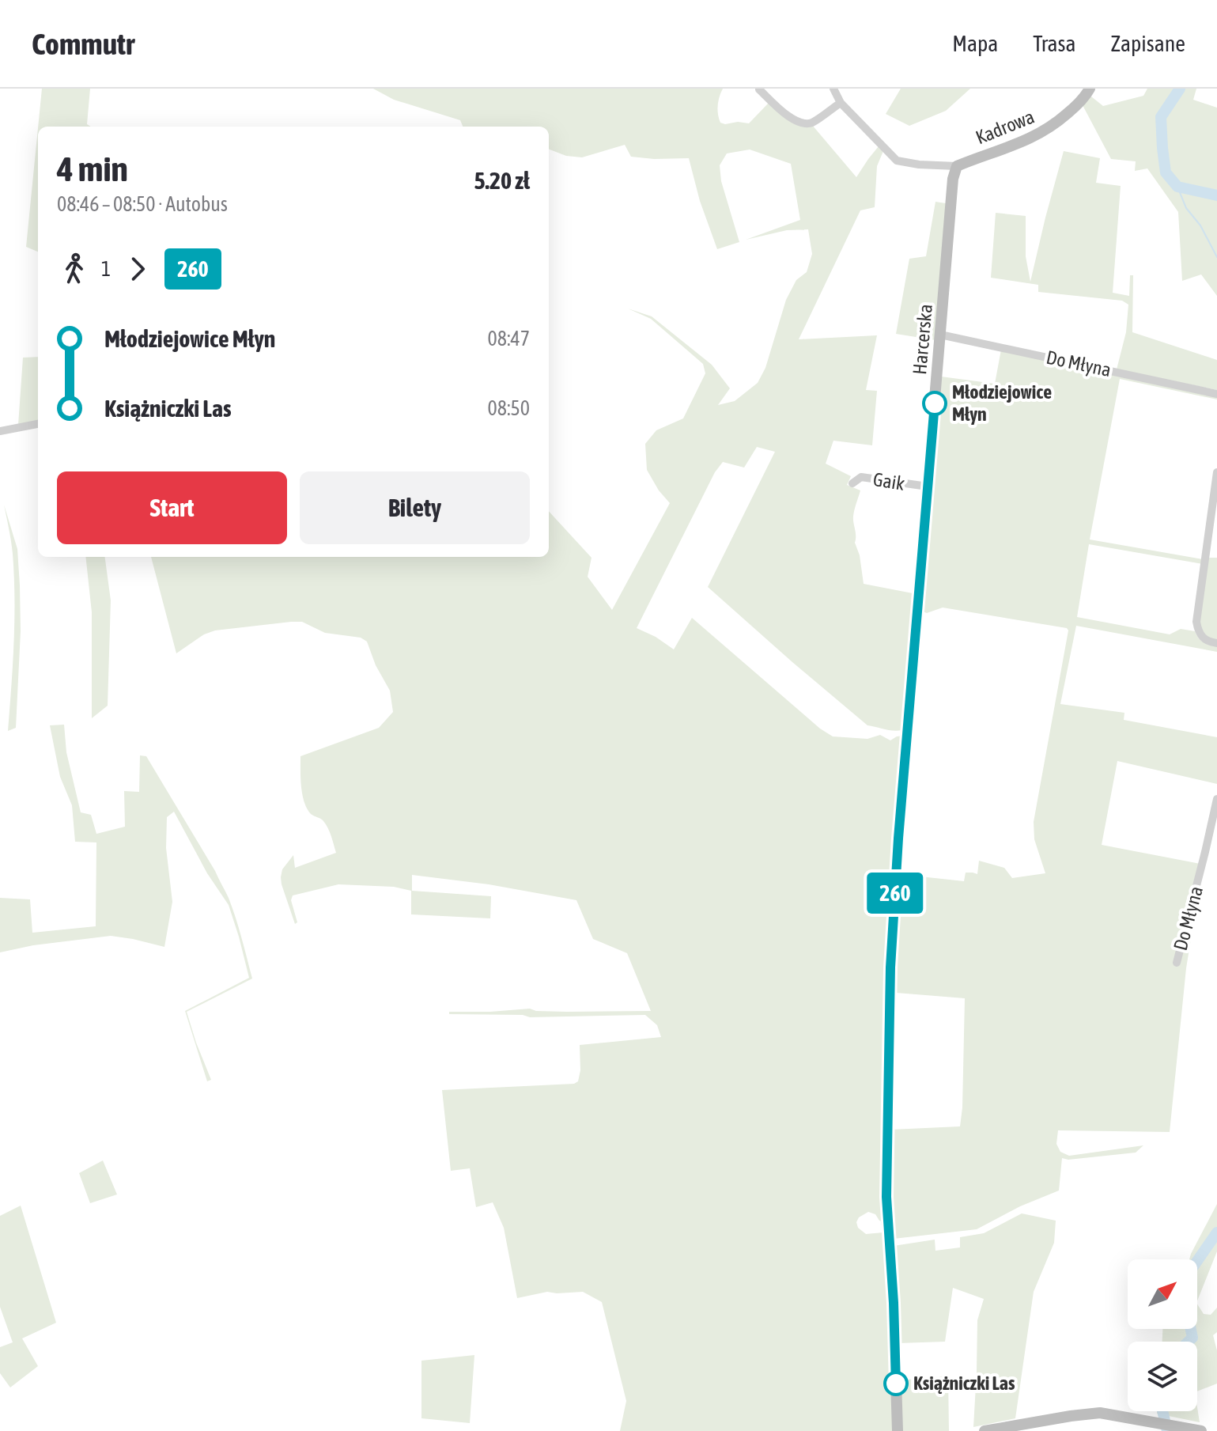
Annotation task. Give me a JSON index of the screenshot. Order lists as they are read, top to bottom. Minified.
{"streets":{"street":["Kadrowa","Harcerska","Do Młyna","Gaik"]},"crossings":[["Kadrowa","Harcerska"],["Harcerska","Do Młyna"],["Harcerska","Gaik"]],"places":["Młodziejowice Młyn","Książniczki Las"],"lines":["bus line 260"],"north":"top right","page":{"header":"Commutr","nav":["Mapa","Trasa","Zapisane"],"on_map":"260","heading":["4 min","08:46 – 08:50 · Autobus","5.20 zł"],"legs":["1","260"],"list":[{"name":"Młodziejowice Młyn","value":"08:47"},{"name":"Książniczki Las","value":"08:50"}],"buttons":["Start","Bilety"]}}
